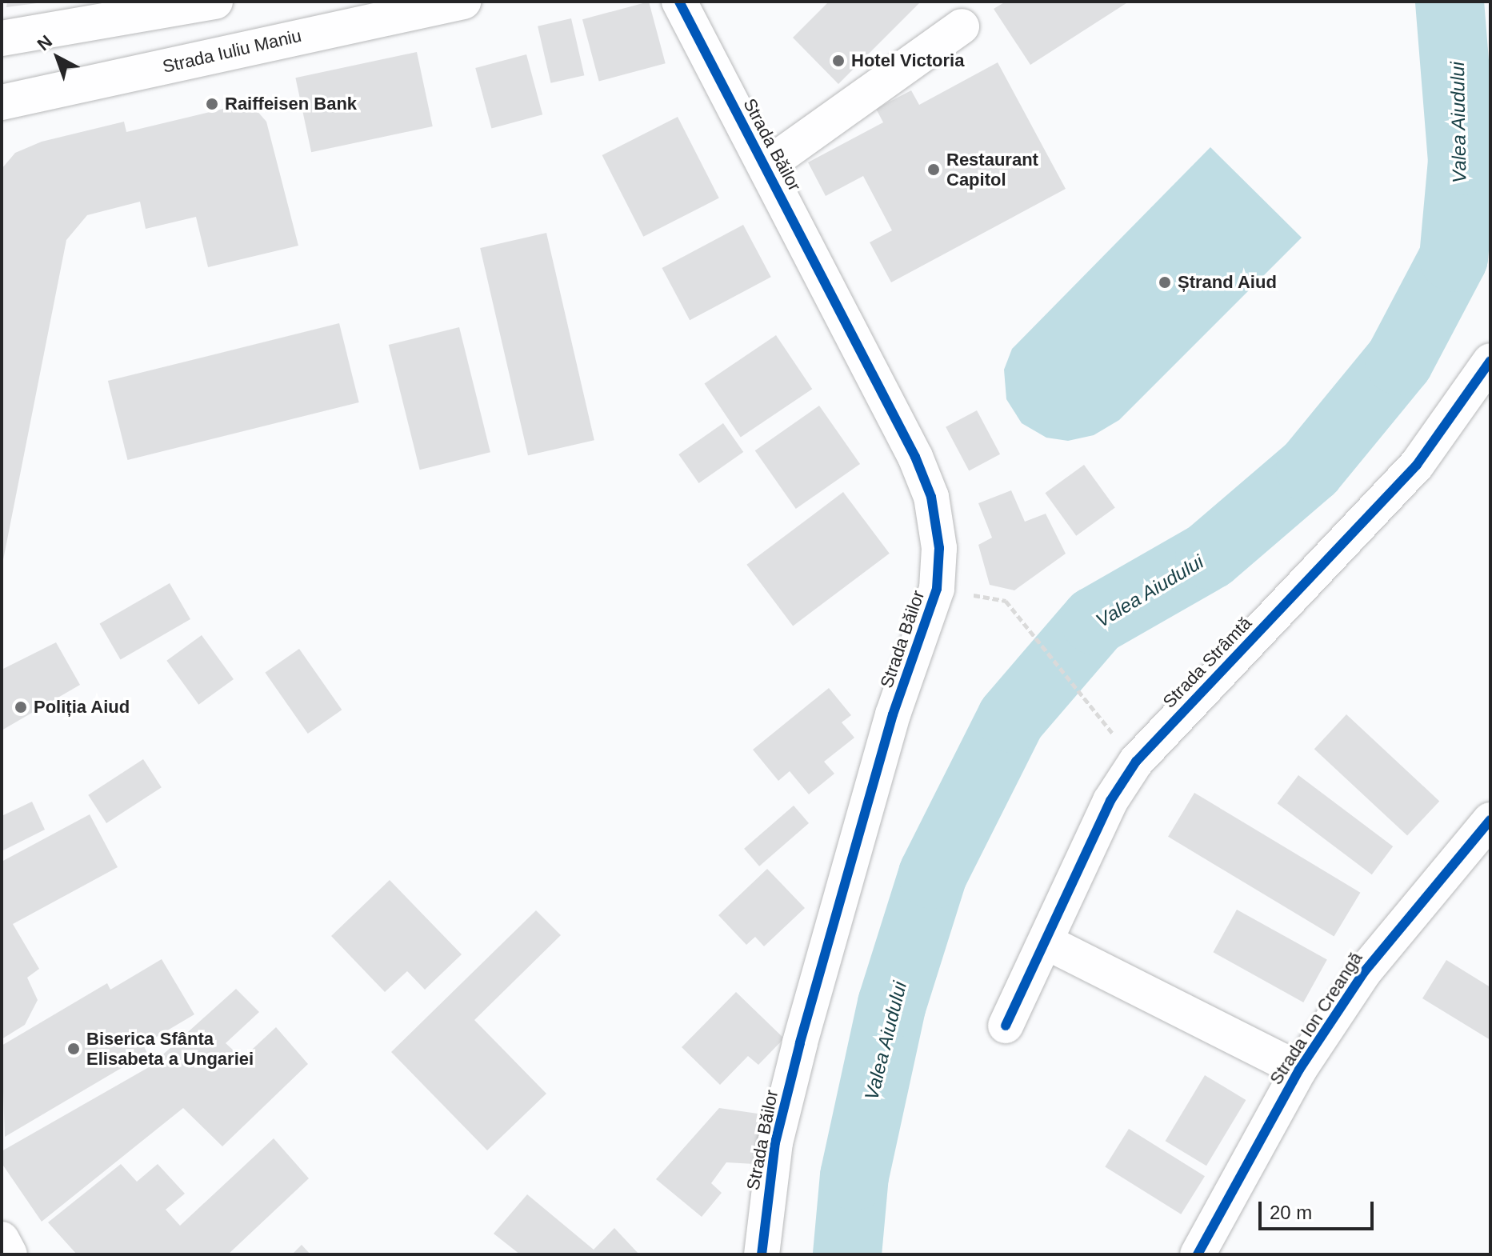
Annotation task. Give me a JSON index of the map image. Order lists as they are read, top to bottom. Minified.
{"streets":{"street":["Strada Iuliu Maniu","Strada Băilor","Strada Strâmtă","Strada Ion Creangă"]},"water":["Valea Aiudului"],"places":["Hotel Victoria","Raiffeisen Bank","Restaurant Capitol","Ștrand Aiud","Poliția Aiud","Biserica Sfânta Elisabeta a Ungariei"],"scale_bar":"20 m","north":"top left"}
